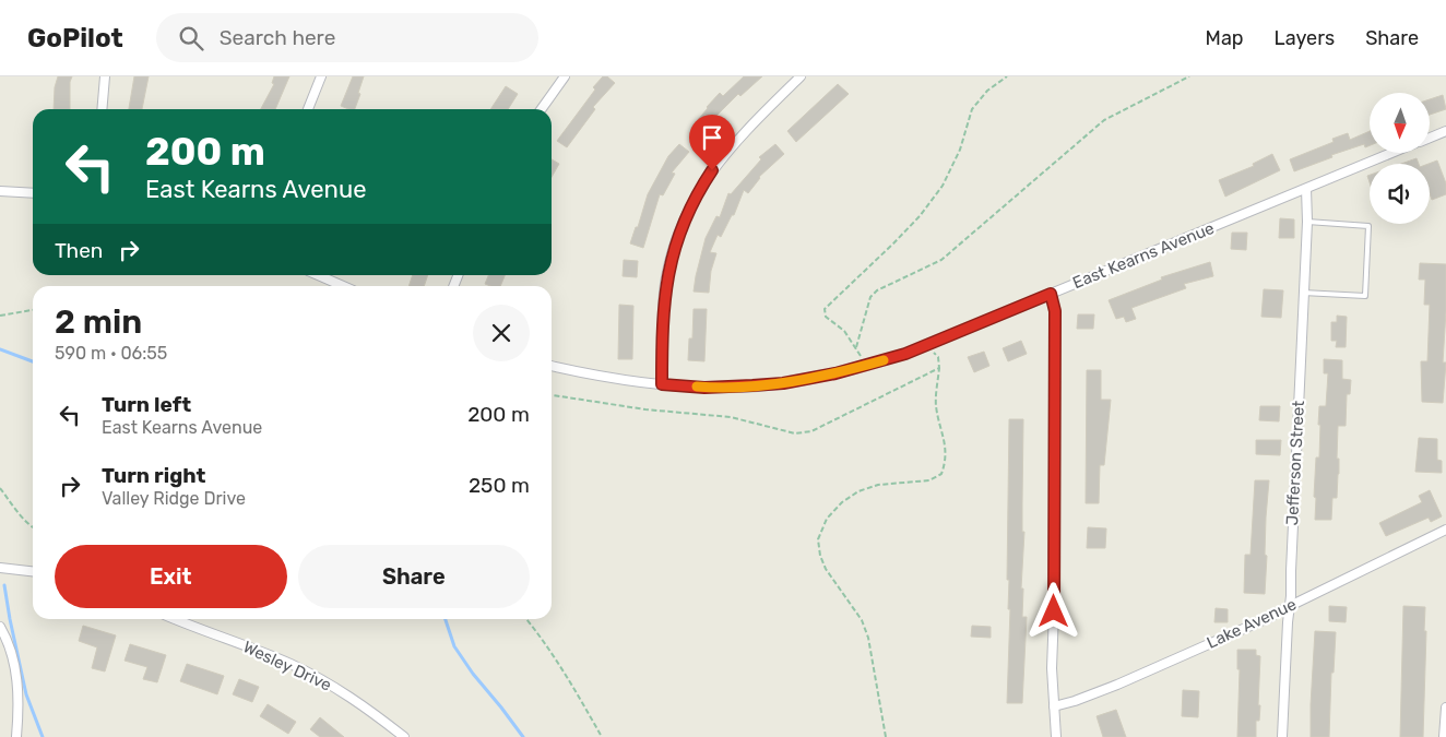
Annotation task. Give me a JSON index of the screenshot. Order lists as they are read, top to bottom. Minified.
{"streets":{"street":["East Kearns Avenue","Jefferson Street","Lake Avenue","Wesley Drive"]},"crossings":[["East Kearns Avenue","Jefferson Street"],["Jefferson Street","Lake Avenue"]],"north":"bottom","page":{"header":"GoPilot","search":"Search here","nav":["Map","Layers","Share"],"turn":["200 m","East Kearns Avenue"],"then":"Then","heading":["2 min","590 m · 06:55"],"list":[{"name":"Turn left","note":"East Kearns Avenue","value":"200 m"},{"name":"Turn right","note":"Valley Ridge Drive","value":"250 m"}],"buttons":["Exit","Share"]}}
